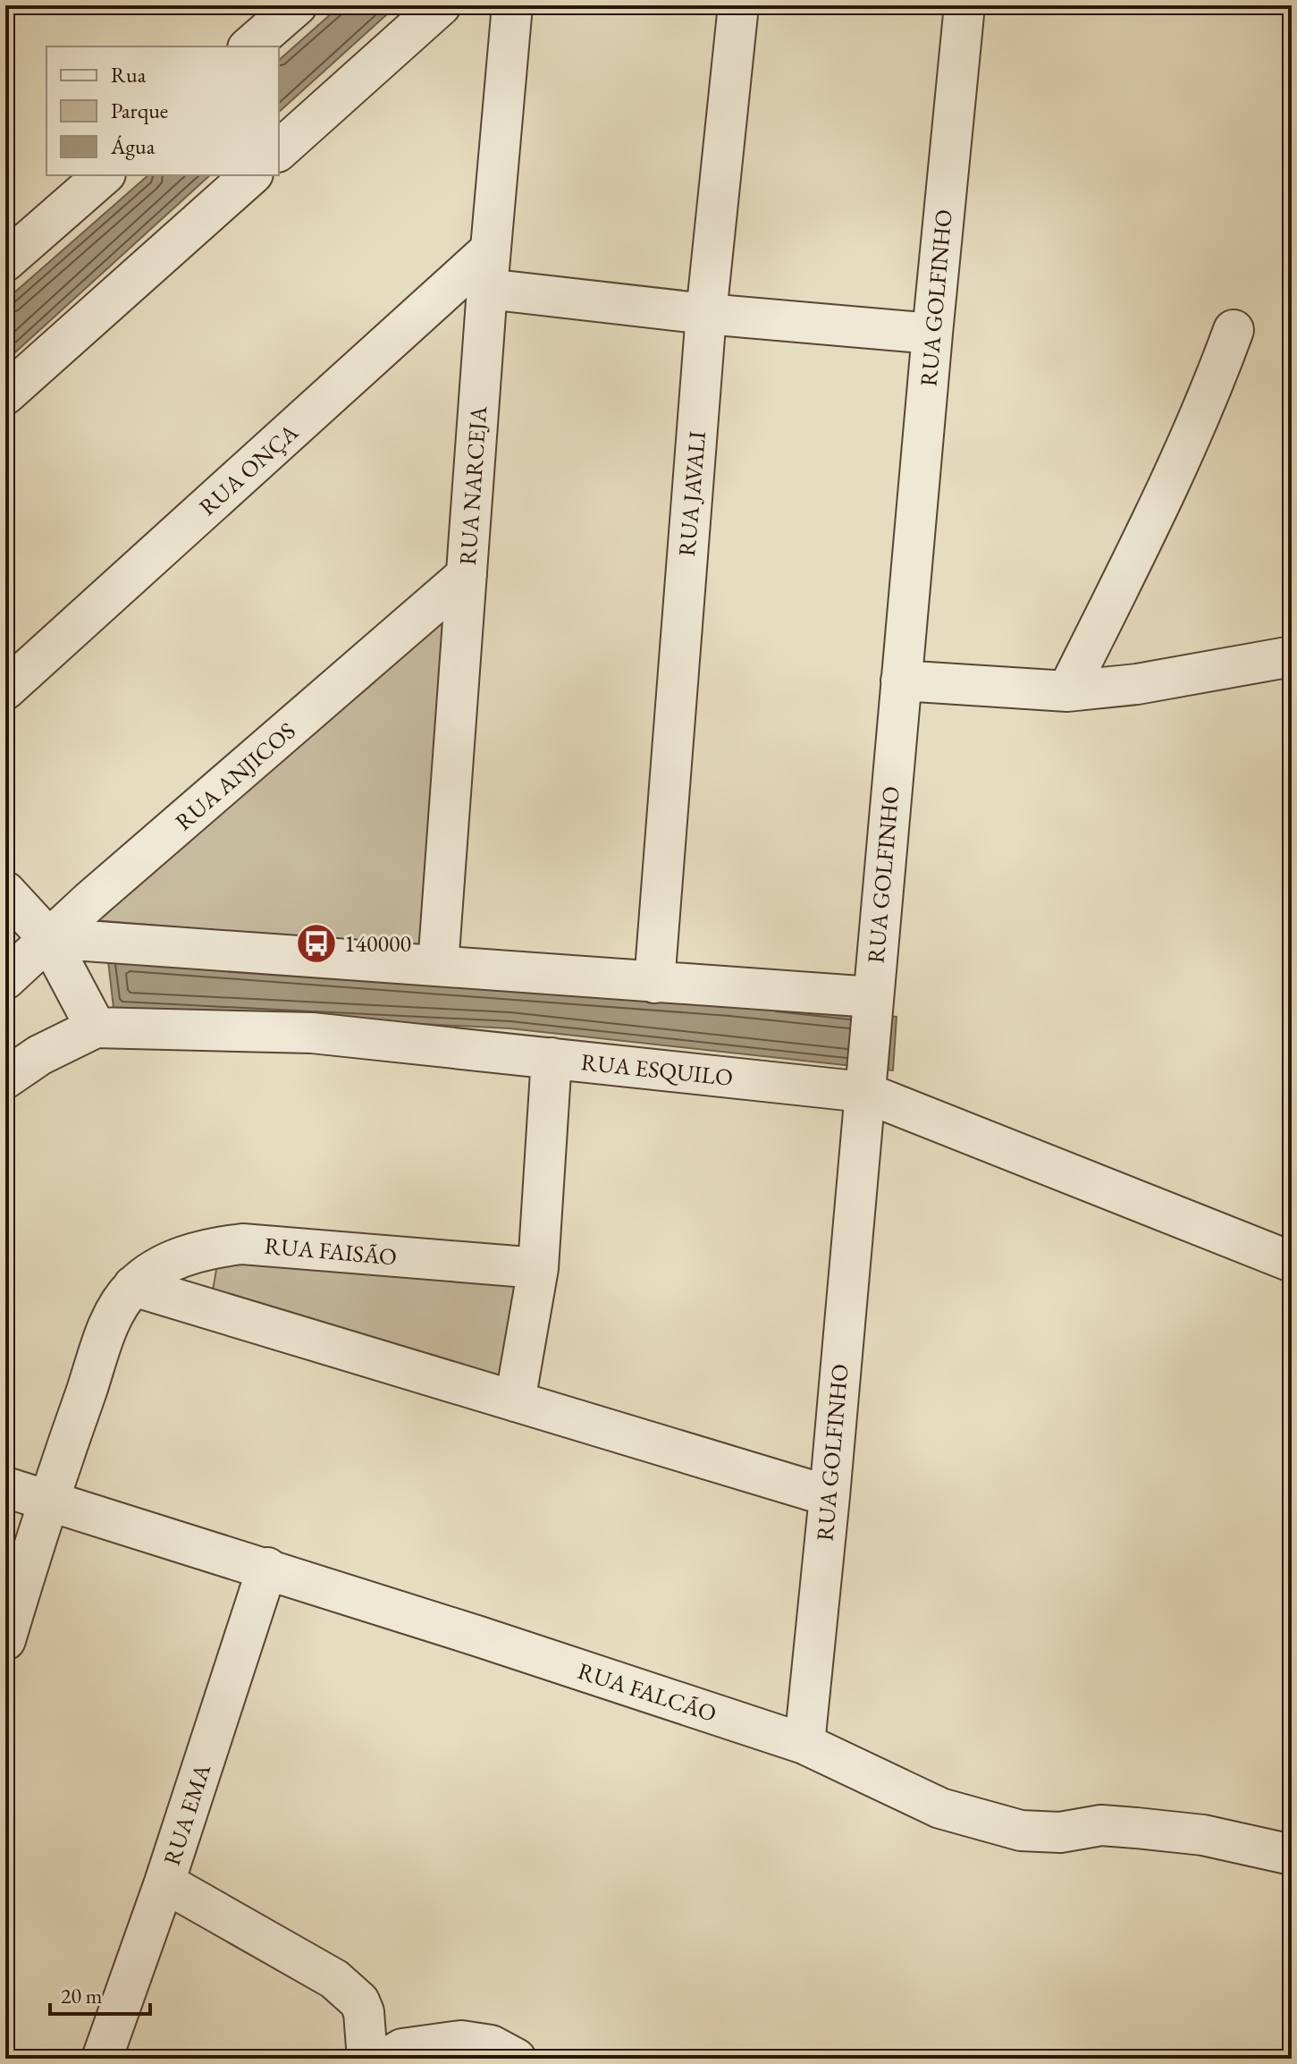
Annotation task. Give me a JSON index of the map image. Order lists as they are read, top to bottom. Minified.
{"streets":{"street":["RUA GOLFINHO","RUA ONÇA","RUA NARCEJA","RUA JAVALI","RUA ANJICOS","RUA ESQUILO","RUA FAISÃO","RUA FALCÃO","RUA EMA"]},"crossings":[["RUA GOLFINHO","RUA ESQUILO"],["RUA GOLFINHO","RUA FALCÃO"],["RUA ONÇA","RUA NARCEJA"],["RUA NARCEJA","RUA ANJICOS"],["RUA FAISÃO","RUA FALCÃO"],["RUA FALCÃO","RUA EMA"]],"places":{"bus stop":["140000"]},"legend":["Rua","Parque","Água"],"scale_bar":"20 m"}
